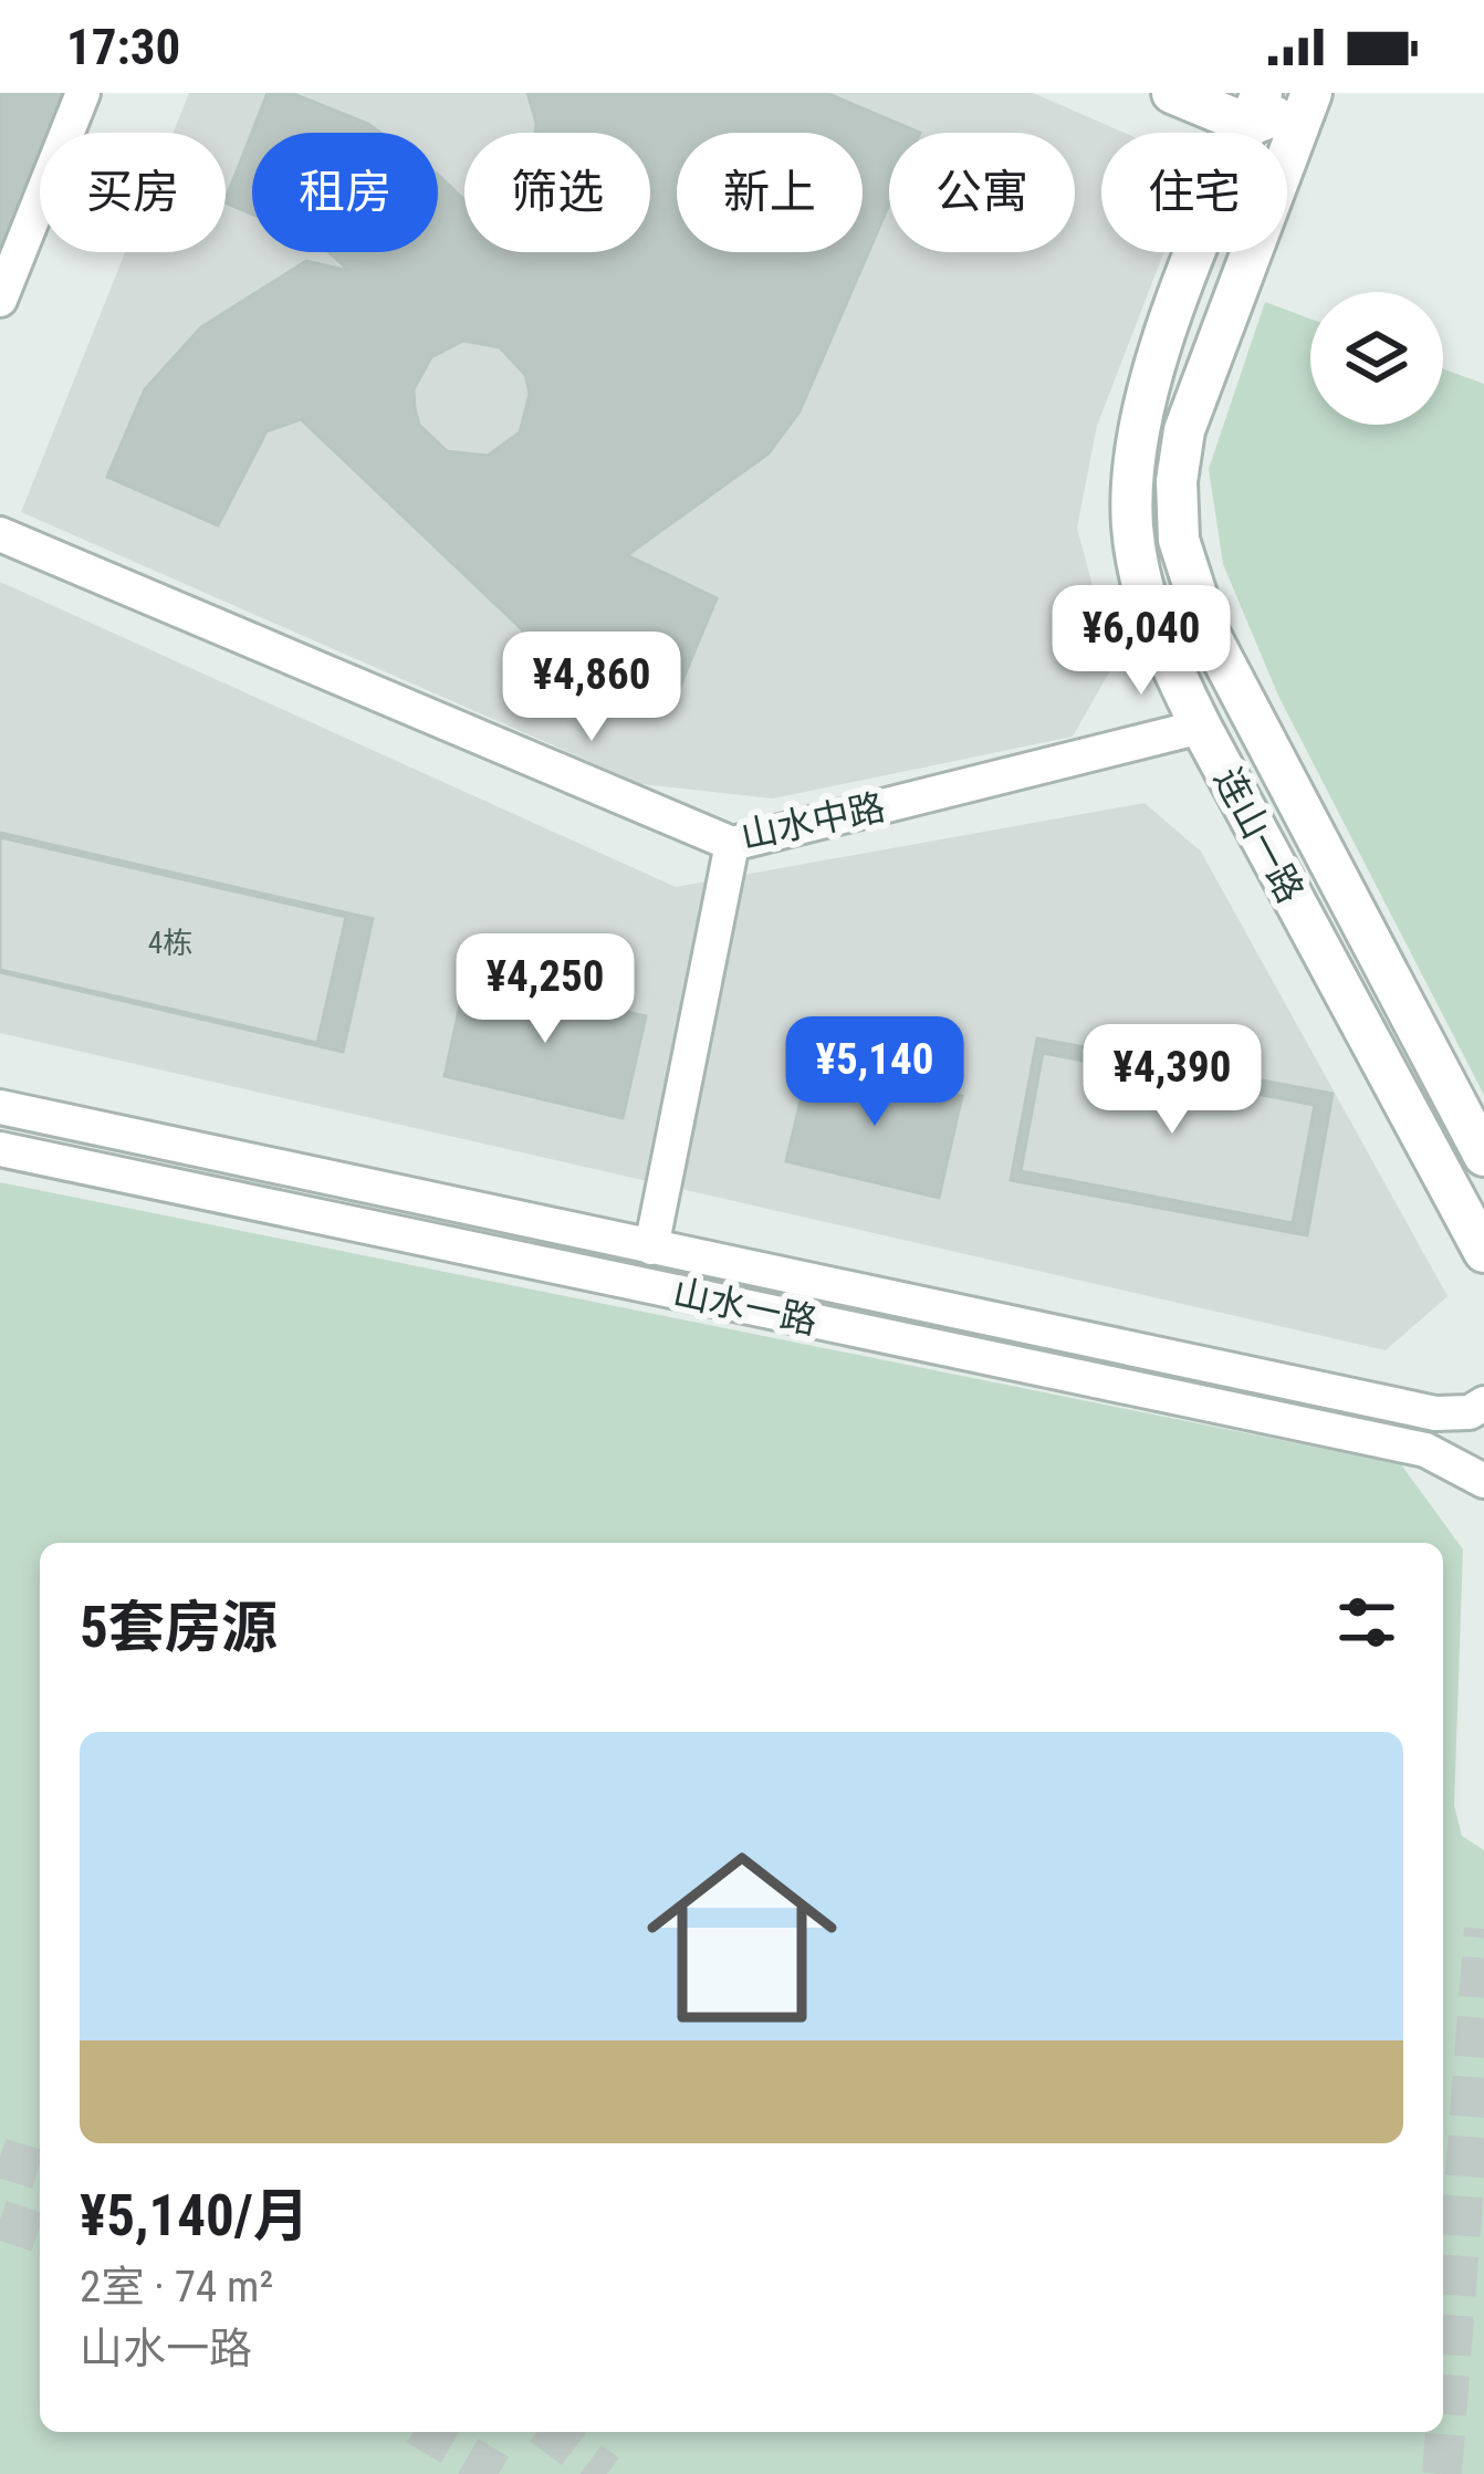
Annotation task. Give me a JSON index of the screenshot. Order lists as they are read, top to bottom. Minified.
{"streets":{"street":["山水中路","连山一路","山水一路"]},"crossings":[["山水中路","连山一路"]],"house_numbers":["4栋"],"page":{"status":"17:30","chip":["买房","租房","筛选","新上","公寓","住宅"],"price":["¥6,040","¥4,860","¥4,250","¥5,140","¥4,390"],"heading":"5套房源","list":[{"name":"¥5,140/月","note":"2室 · 74 m² · 山水一路"}]}}
